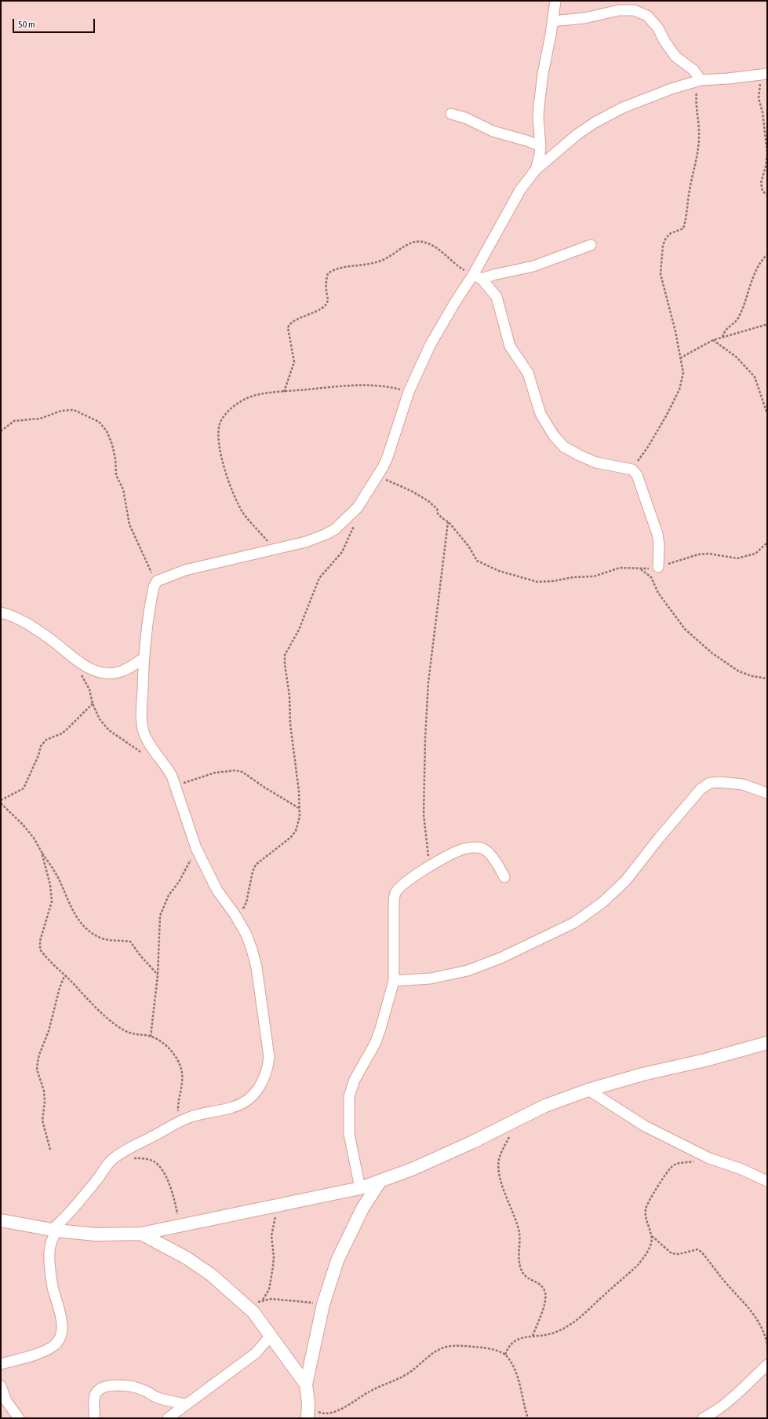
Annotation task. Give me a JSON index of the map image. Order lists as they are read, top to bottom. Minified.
{"scale_bar":"50 m"}
